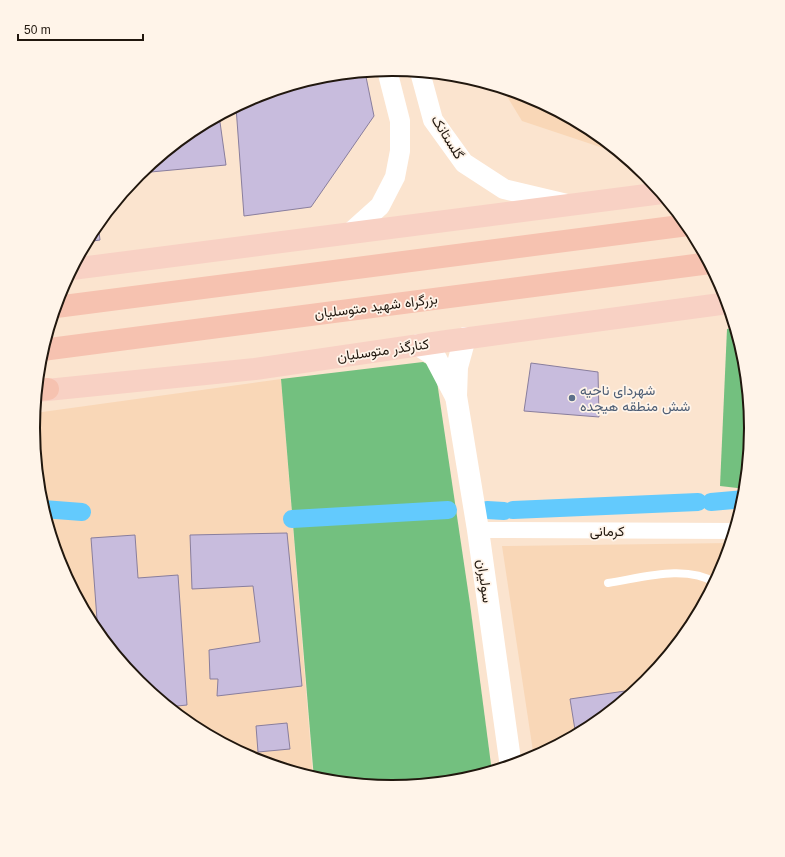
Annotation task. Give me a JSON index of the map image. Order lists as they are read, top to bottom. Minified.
{"streets":{"highway":["بزرگراه شهید متوسلیان"],"main road":["کنارگذر متوسلیان","سولیران"],"street":["گلستانک","کرمانی"]},"crossings":[["کرمانی","سولیران"]],"places":["شهردای ناحیه شش منطقه هیجده"],"scale_bar":"50 m"}
